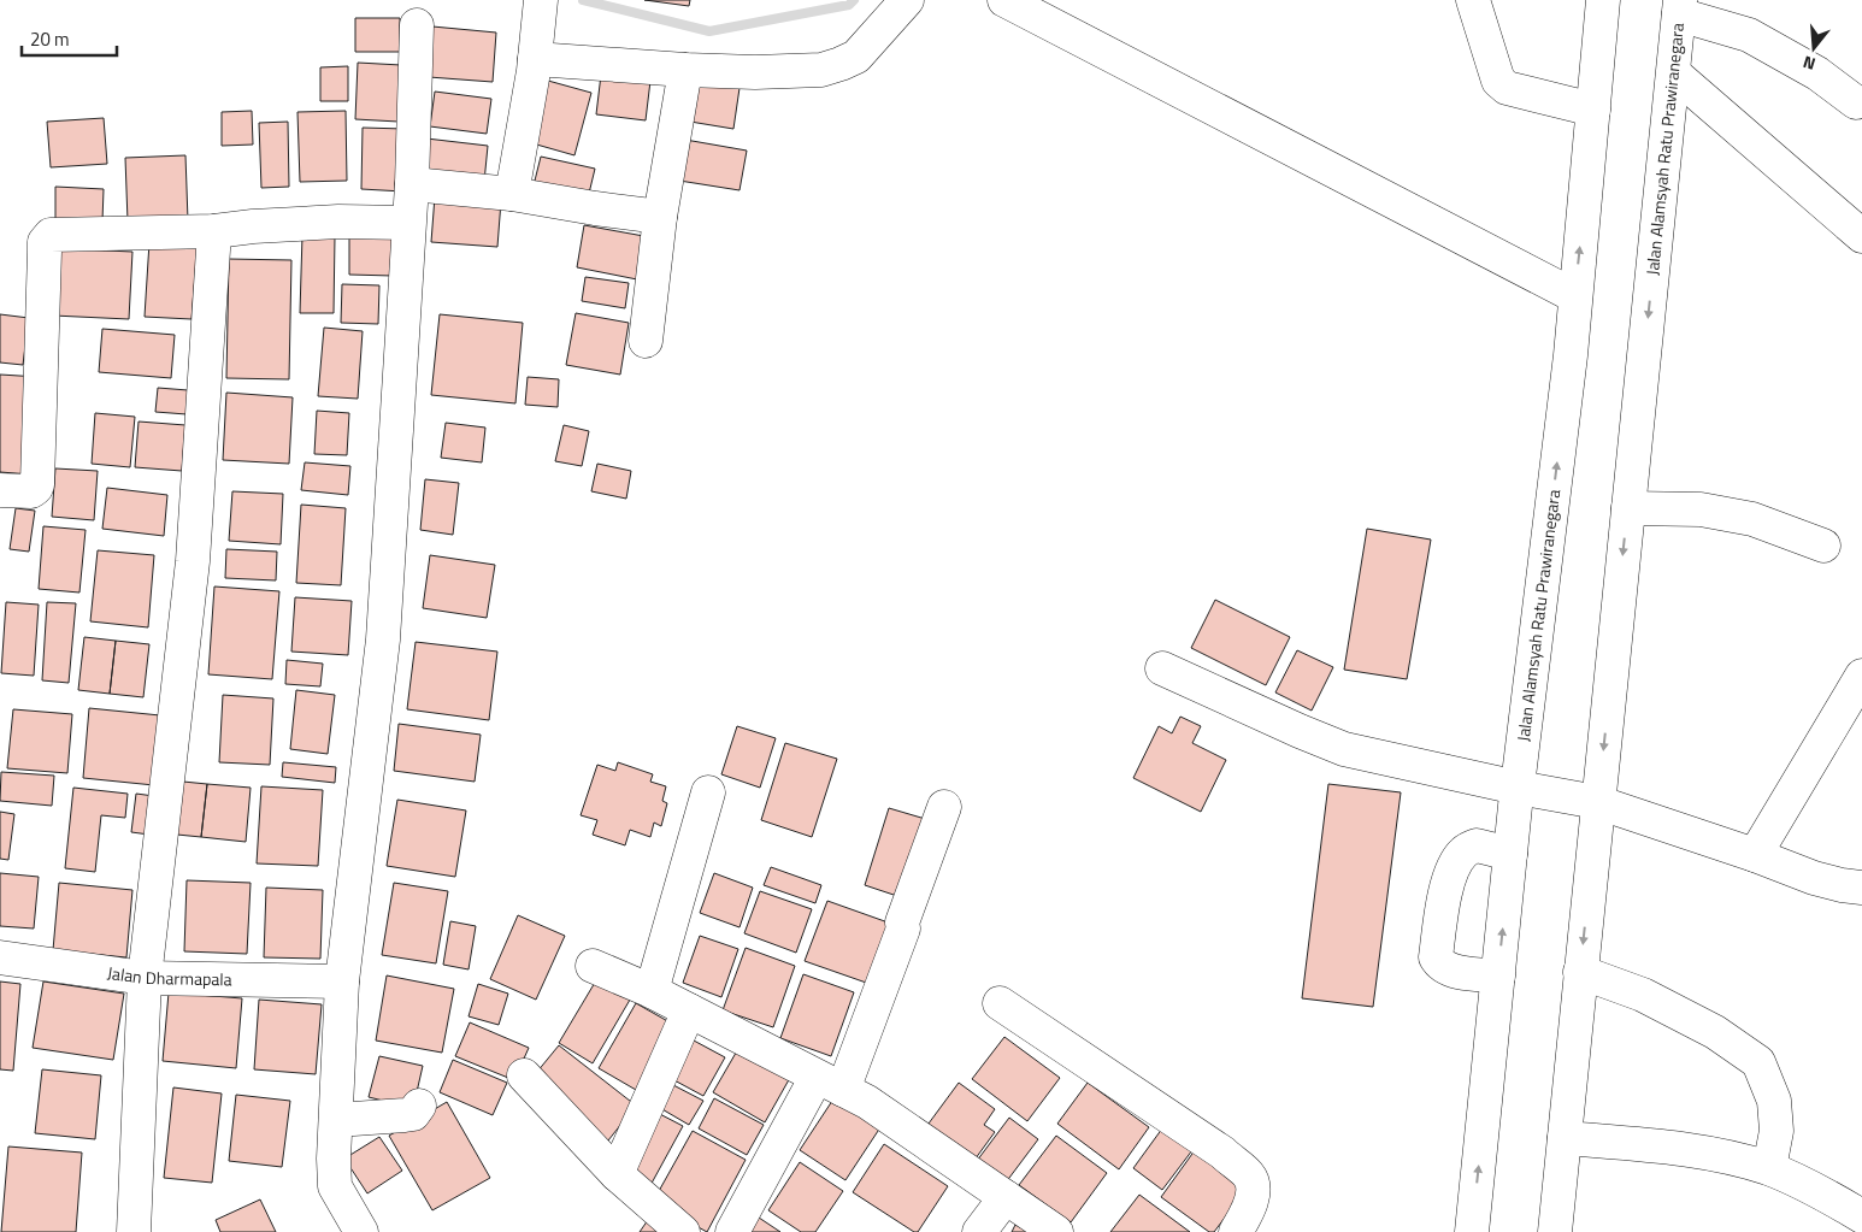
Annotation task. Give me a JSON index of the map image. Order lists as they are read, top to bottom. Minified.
{"streets":{"main road":["Jalan Alamsyah Ratu Prawiranegara","Jalan Dharmapala"]},"scale_bar":"20 m","north":"bottom"}
